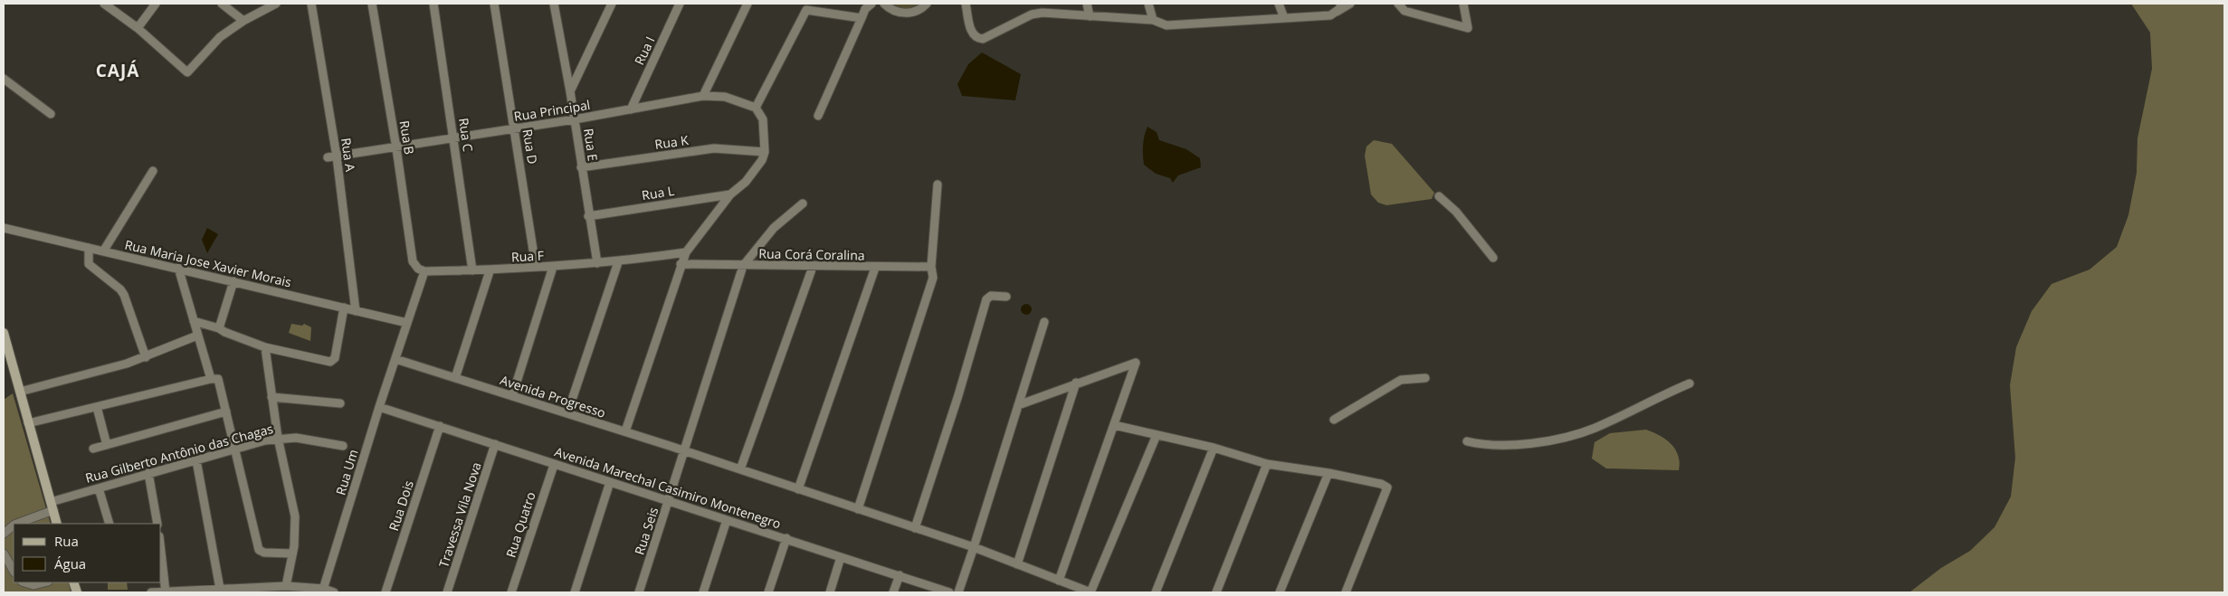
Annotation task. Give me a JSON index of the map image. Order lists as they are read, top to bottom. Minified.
{"streets":{"street":["Rua I","Rua Principal","Rua C","Rua B","Rua K","Rua E","Rua D","Rua A","Rua L","Rua Corá Coralina","Rua F","Rua Maria Jose Xavier Morais","Avenida Progresso","Rua Gilberto Antônio das Chagas","Rua Um","Avenida Marechal Casimiro Montenegro","Rua Dois","Travessa Vila Nova","Rua Quatro","Rua Seis"]},"crossings":[["Rua I","Rua Principal"],["Rua Principal","Rua C"],["Rua Principal","Rua B"],["Rua Principal","Rua E"],["Rua Principal","Rua D"],["Rua Principal","Rua A"],["Rua C","Rua F"],["Rua B","Rua F"],["Rua K","Rua E"],["Rua E","Rua L"],["Rua E","Rua F"],["Rua D","Rua F"],["Rua A","Rua Maria Jose Xavier Morais"],["Rua Corá Coralina","Rua Seis"],["Rua Maria Jose Xavier Morais","Rua Um"],["Avenida Progresso","Rua Um"],["Avenida Progresso","Rua Seis"],["Rua Um","Avenida Marechal Casimiro Montenegro"],["Avenida Marechal Casimiro Montenegro","Rua Dois"],["Avenida Marechal Casimiro Montenegro","Travessa Vila Nova"],["Avenida Marechal Casimiro Montenegro","Rua Quatro"],["Avenida Marechal Casimiro Montenegro","Rua Seis"]],"districts":["CAJÁ"],"legend":["Rua","Água"]}
